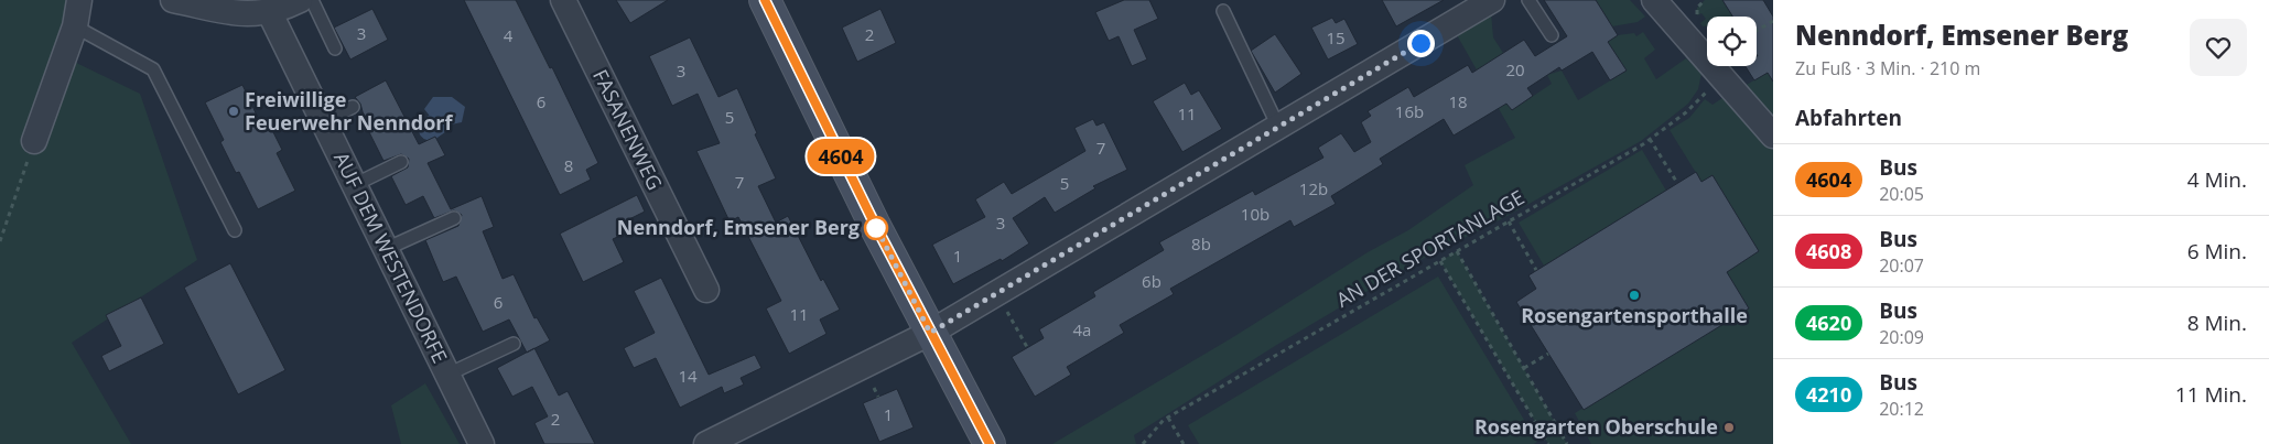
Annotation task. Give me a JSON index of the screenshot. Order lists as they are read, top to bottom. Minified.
{"streets":{"street":["FASANENWEG","AUF DEM WESTENDORFE"],"path":["AN DER SPORTANLAGE"]},"places":["Freiwillige Feuerwehr Nenndorf","Nenndorf, Emsener Berg","Rosengartensporthalle","Rosengarten Oberschule"],"lines":["bus line 4604"],"house_numbers":["3","2","4","15","20","3","6","18","16b","11","5","7","8","7","5","12b","10b","3","8b","1","6b","6","11","4a","14","1","2"],"page":{"on_map":"4604","heading":[["Nenndorf, Emsener Berg","Zu Fuß · 3 Min. · 210 m"],"Abfahrten"],"list":[{"mark":"4604","name":"Bus","note":"20:05","value":"4 Min."},{"mark":"4608","name":"Bus","note":"20:07","value":"6 Min."},{"mark":"4620","name":"Bus","note":"20:09","value":"8 Min."},{"mark":"4210","name":"Bus","note":"20:12","value":"11 Min."}]}}
